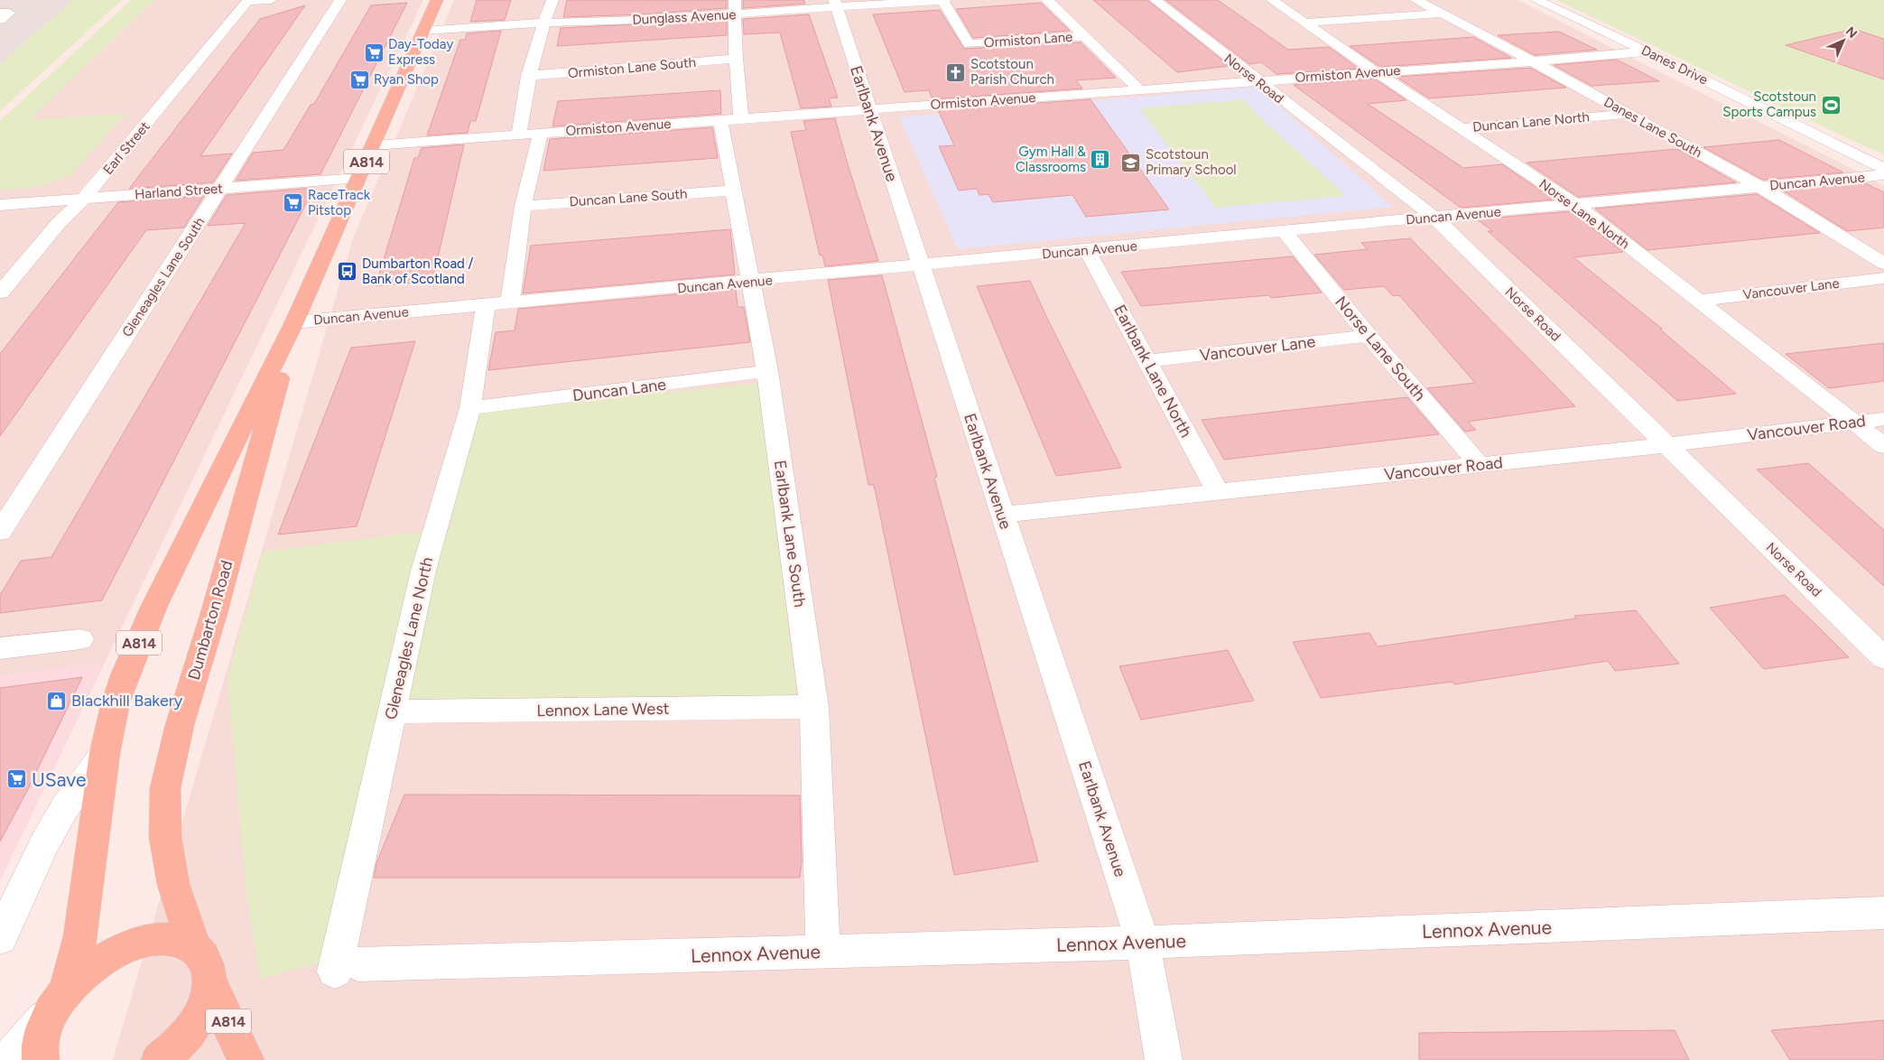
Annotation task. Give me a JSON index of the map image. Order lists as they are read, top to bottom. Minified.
{"streets":{"main road":["A814","Dumbarton Road"],"street":["Dunglass Avenue","Ormiston Lane","Danes Drive","Ormiston Lane South","Ormiston Avenue","Norse Road","Duncan Lane North","Earlbank Avenue","Danes Lane South","Earl Street","Duncan Avenue","Harland Street","Duncan Lane South","Norse Lane North","Gleneagles Lane South","Vancouver Lane","Norse Lane South","Earlbank Lane North","Duncan Lane","Vancouver Road","Earlbank Lane South","Gleneagles Lane North","Lennox Lane West","Lennox Avenue"]},"crossings":[["Dunglass Avenue","Ormiston Lane"],["Dunglass Avenue","Earlbank Avenue"],["Dunglass Avenue","Earlbank Lane South"],["Dunglass Avenue","Dumbarton Road"],["Danes Drive","Ormiston Avenue"],["Ormiston Lane South","Earlbank Lane South"],["Ormiston Avenue","Norse Road"],["Ormiston Avenue","Earlbank Avenue"],["Ormiston Avenue","Danes Lane South"],["Ormiston Avenue","Norse Lane North"],["Ormiston Avenue","Earlbank Lane South"],["Ormiston Avenue","Dumbarton Road"],["Ormiston Avenue","Gleneagles Lane North"],["Norse Road","Duncan Avenue"],["Norse Road","Vancouver Road"],["Duncan Lane North","Danes Lane South"],["Duncan Lane North","Norse Lane North"],["Earlbank Avenue","Duncan Avenue"],["Earlbank Avenue","Vancouver Road"],["Earlbank Avenue","Lennox Avenue"],["Danes Lane South","Duncan Avenue"],["Earl Street","Harland Street"],["A814","Dumbarton Road"],["Duncan Avenue","Norse Lane North"],["Duncan Avenue","Norse Lane South"],["Duncan Avenue","Earlbank Lane North"],["Duncan Avenue","Earlbank Lane South"],["Duncan Avenue","Dumbarton Road"],["Duncan Avenue","Gleneagles Lane North"],["Harland Street","Gleneagles Lane South"],["Harland Street","Dumbarton Road"],["Duncan Lane South","Earlbank Lane South"],["Duncan Lane South","Gleneagles Lane North"],["Norse Lane North","Vancouver Lane"],["Norse Lane North","Vancouver Road"],["Vancouver Lane","Norse Lane South"],["Vancouver Lane","Earlbank Lane North"],["Norse Lane South","Vancouver Road"],["Earlbank Lane North","Vancouver Road"],["Duncan Lane","Earlbank Lane South"],["Duncan Lane","Gleneagles Lane North"],["Earlbank Lane South","Lennox Lane West"],["Earlbank Lane South","Lennox Avenue"],["Gleneagles Lane North","Lennox Lane West"],["Gleneagles Lane North","Lennox Avenue"]],"places":{"supermarket":["Day-Today Express","Ryan Shop","RaceTrack Pitstop","USave"],"church":["Scotstoun Parish Church"],"sports":["Scotstoun Sports Campus"],"building":["Gym Hall & Classrooms"],"school or university":["Scotstoun Primary School"],"bus stop":["Dumbarton Road / Bank of Scotland"],"shop":["Blackhill Bakery"]},"north":"top right"}
